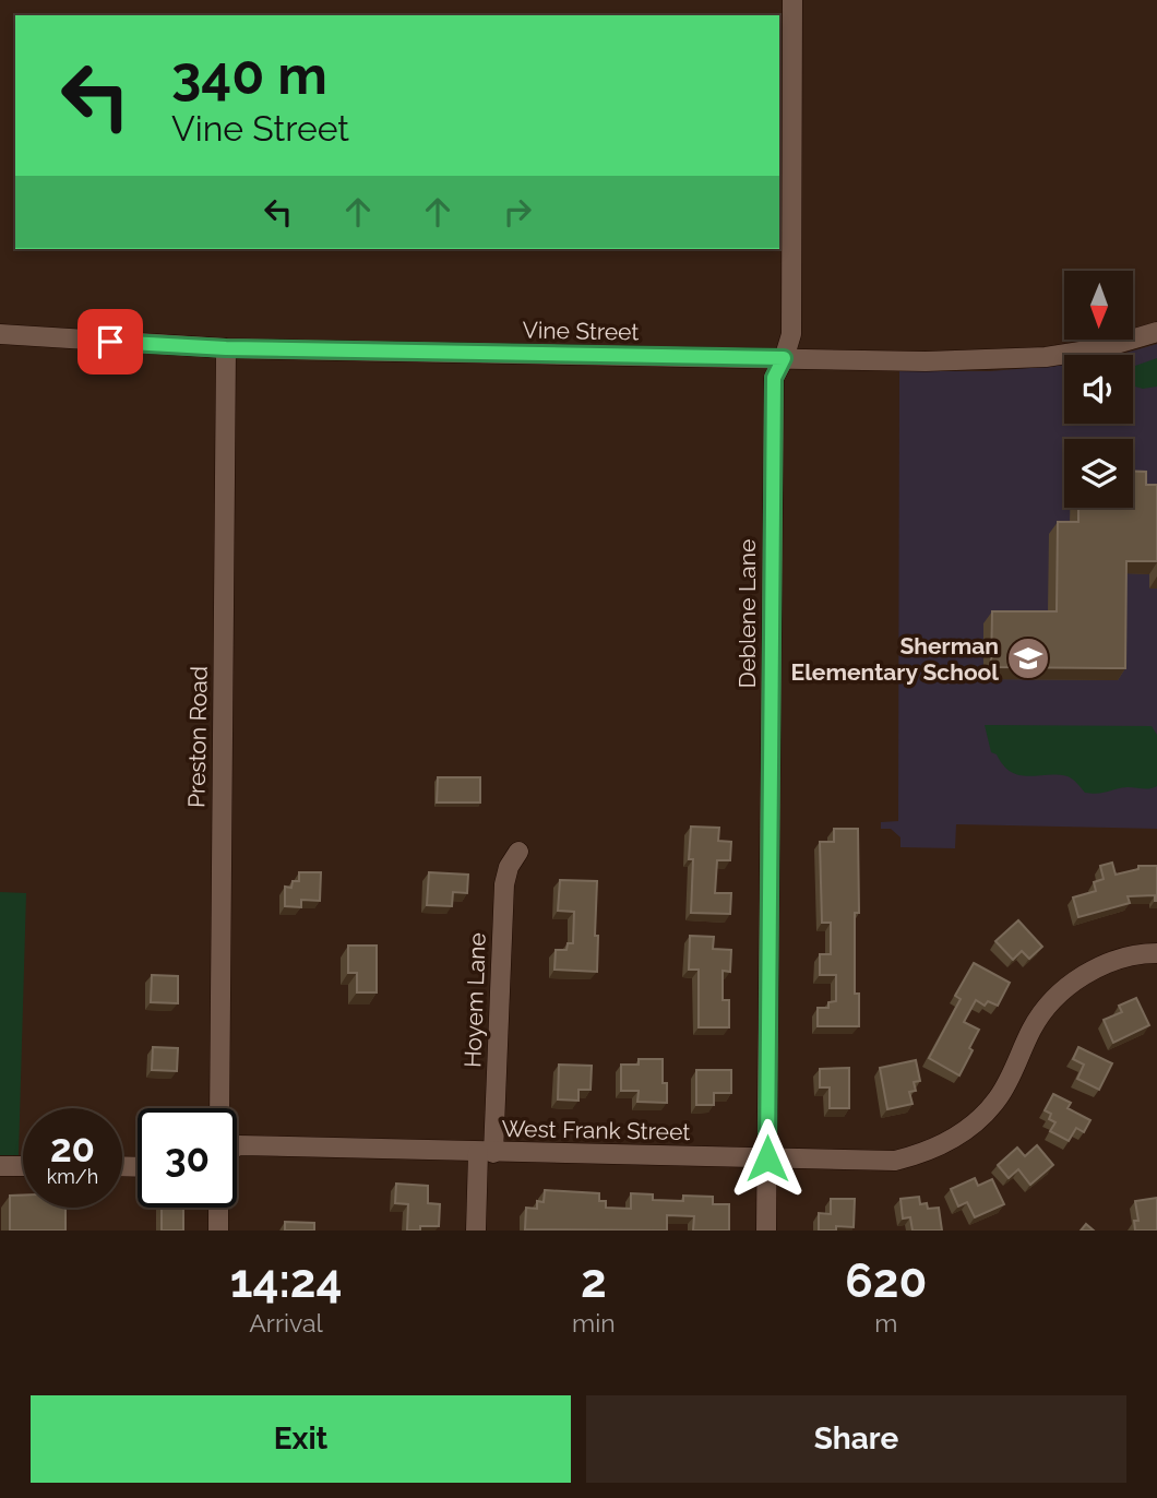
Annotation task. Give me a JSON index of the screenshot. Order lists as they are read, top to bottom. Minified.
{"streets":{"street":["Vine Street","Deblene Lane","Preston Road","Hoyem Lane","West Frank Street"]},"crossings":[["Vine Street","Deblene Lane"],["Vine Street","Preston Road"],["Deblene Lane","West Frank Street"],["Hoyem Lane","West Frank Street"]],"places":{"school or university":["Sherman Elementary School"]},"north":"bottom","page":{"turn":["340 m","Vine Street"],"speed":"20 km/h","limit":"30","eta":["14:24","Arrival","2","min","620","m"],"buttons":["Exit","Share"]}}
